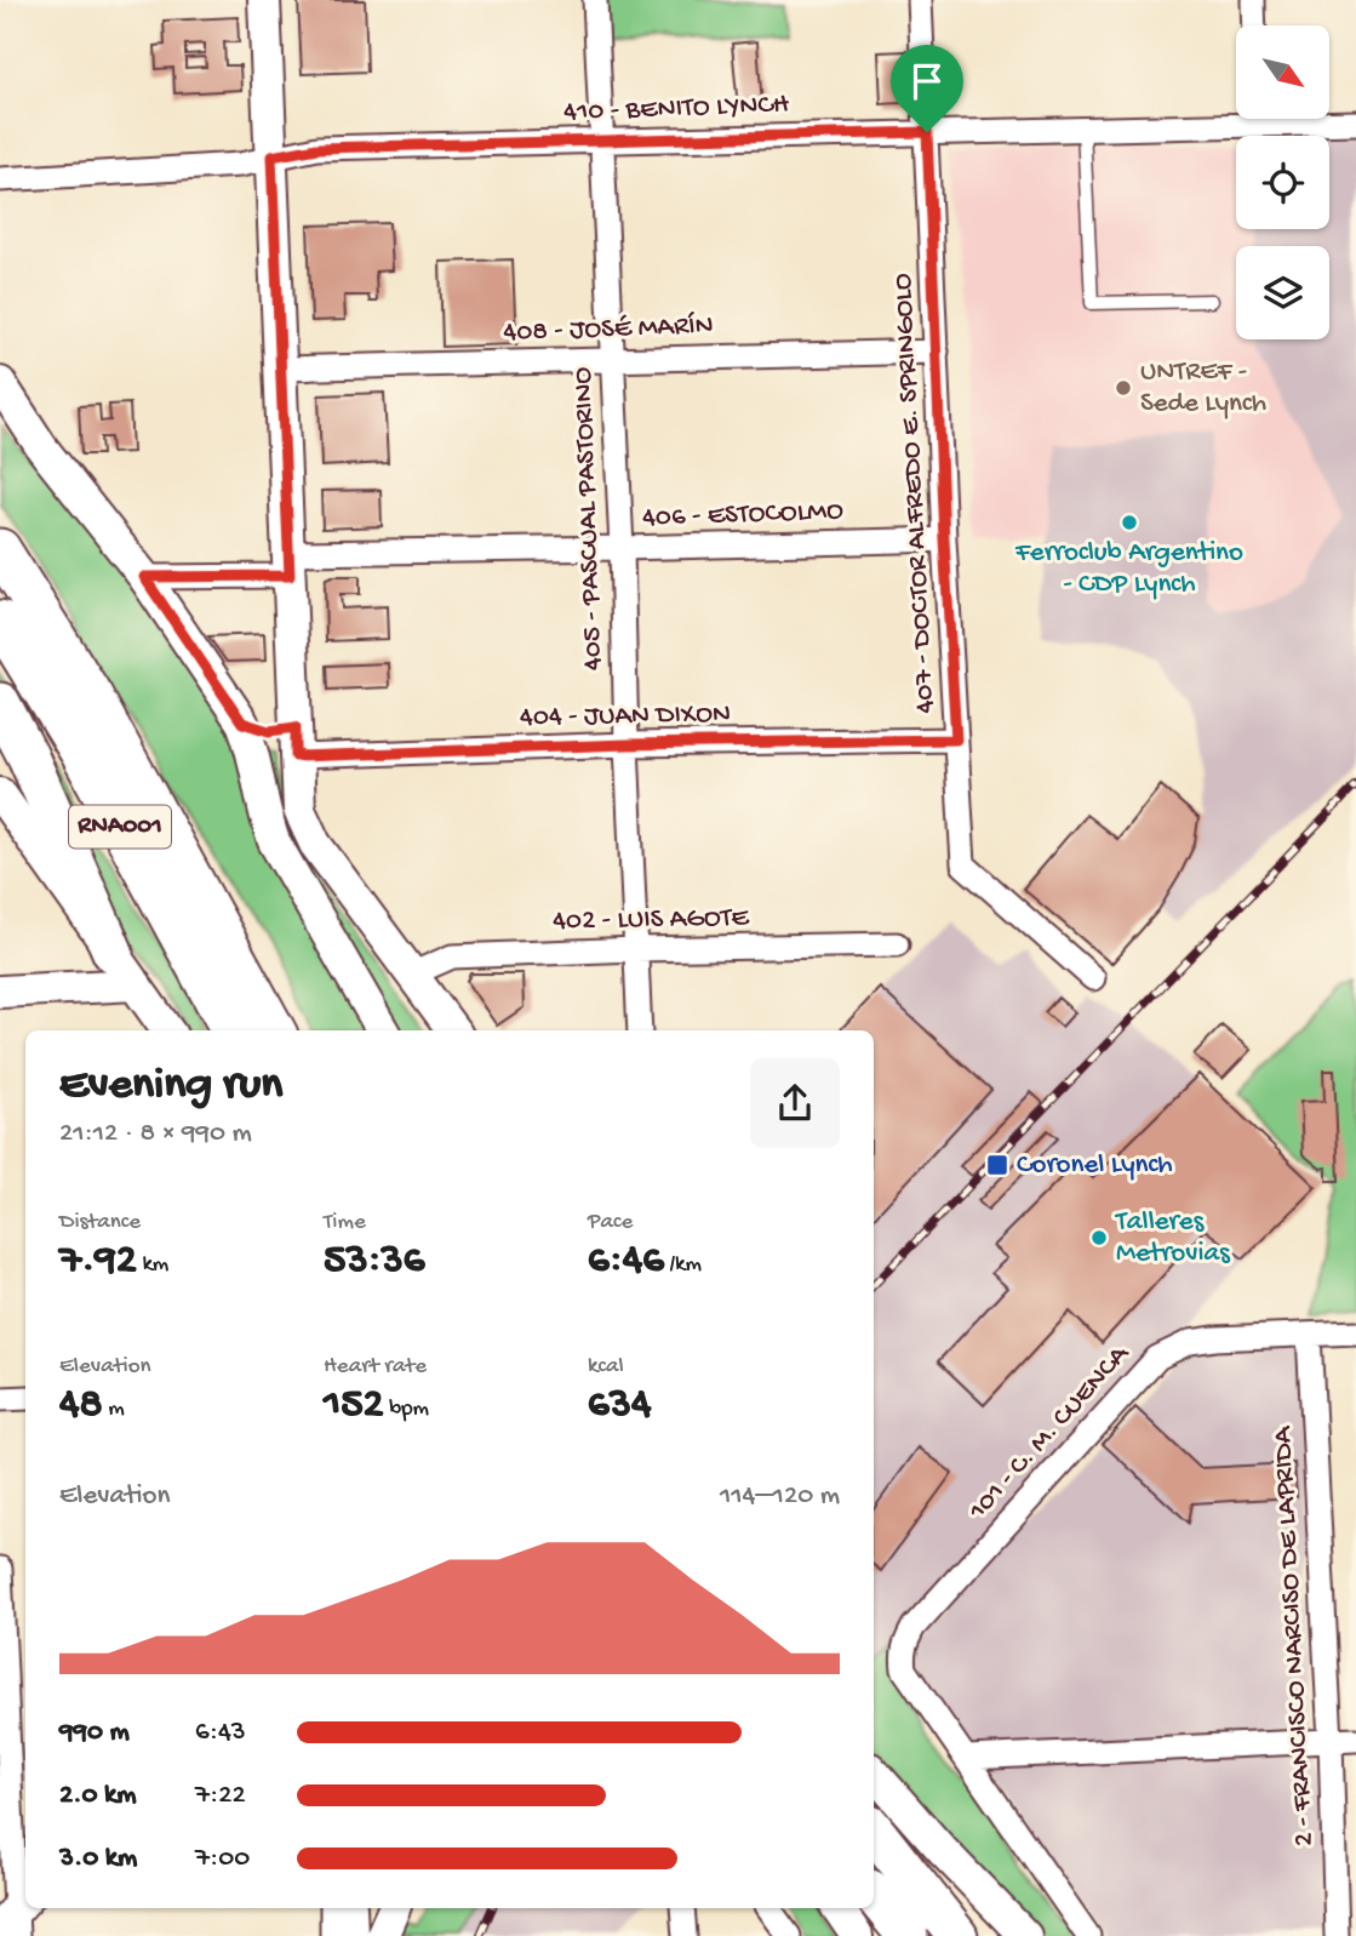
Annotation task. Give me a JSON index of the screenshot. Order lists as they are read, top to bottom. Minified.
{"streets":{"highway":["RNA001"],"street":["410 - BENITO LYNCH","408 - JOSÉ MARÍN","407 - DOCTOR ALFREDO E. SPRINGOLO","406 - ESTOCOLMO","405 - PASCUAL PASTORINO","404 - JUAN DIXON","402 - LUIS AGOTE","101 - C. M. CUENCA","2 - FRANCISCO NARCISO DE LAPRIDA"]},"crossings":[["410 - BENITO LYNCH","407 - DOCTOR ALFREDO E. SPRINGOLO"],["410 - BENITO LYNCH","405 - PASCUAL PASTORINO"],["408 - JOSÉ MARÍN","407 - DOCTOR ALFREDO E. SPRINGOLO"],["408 - JOSÉ MARÍN","405 - PASCUAL PASTORINO"],["407 - DOCTOR ALFREDO E. SPRINGOLO","406 - ESTOCOLMO"],["407 - DOCTOR ALFREDO E. SPRINGOLO","404 - JUAN DIXON"],["406 - ESTOCOLMO","405 - PASCUAL PASTORINO"],["405 - PASCUAL PASTORINO","404 - JUAN DIXON"],["405 - PASCUAL PASTORINO","402 - LUIS AGOTE"],["101 - C. M. CUENCA","2 - FRANCISCO NARCISO DE LAPRIDA"]],"places":{"other":["UNTREF - Sede Lynch","Ferroclub Argentino - CDP Lynch","Talleres Metrovias"],"transit":["Coronel Lynch"]},"north":"bottom right","page":{"heading":["Evening run","21:12 · 8 × 990 m"],"stats":[["Distance","7.92 km"],["Time","53:36"],["Pace","6:46 /km"],["Elevation","48 m"],["Heart rate","152 bpm"],["kcal","634"]],"chart":["Elevation","114–120 m"],"list":[{"name":"990 m","note":"6:43"},{"name":"2.0 km","note":"7:22"},{"name":"3.0 km","note":"7:00"}]}}
